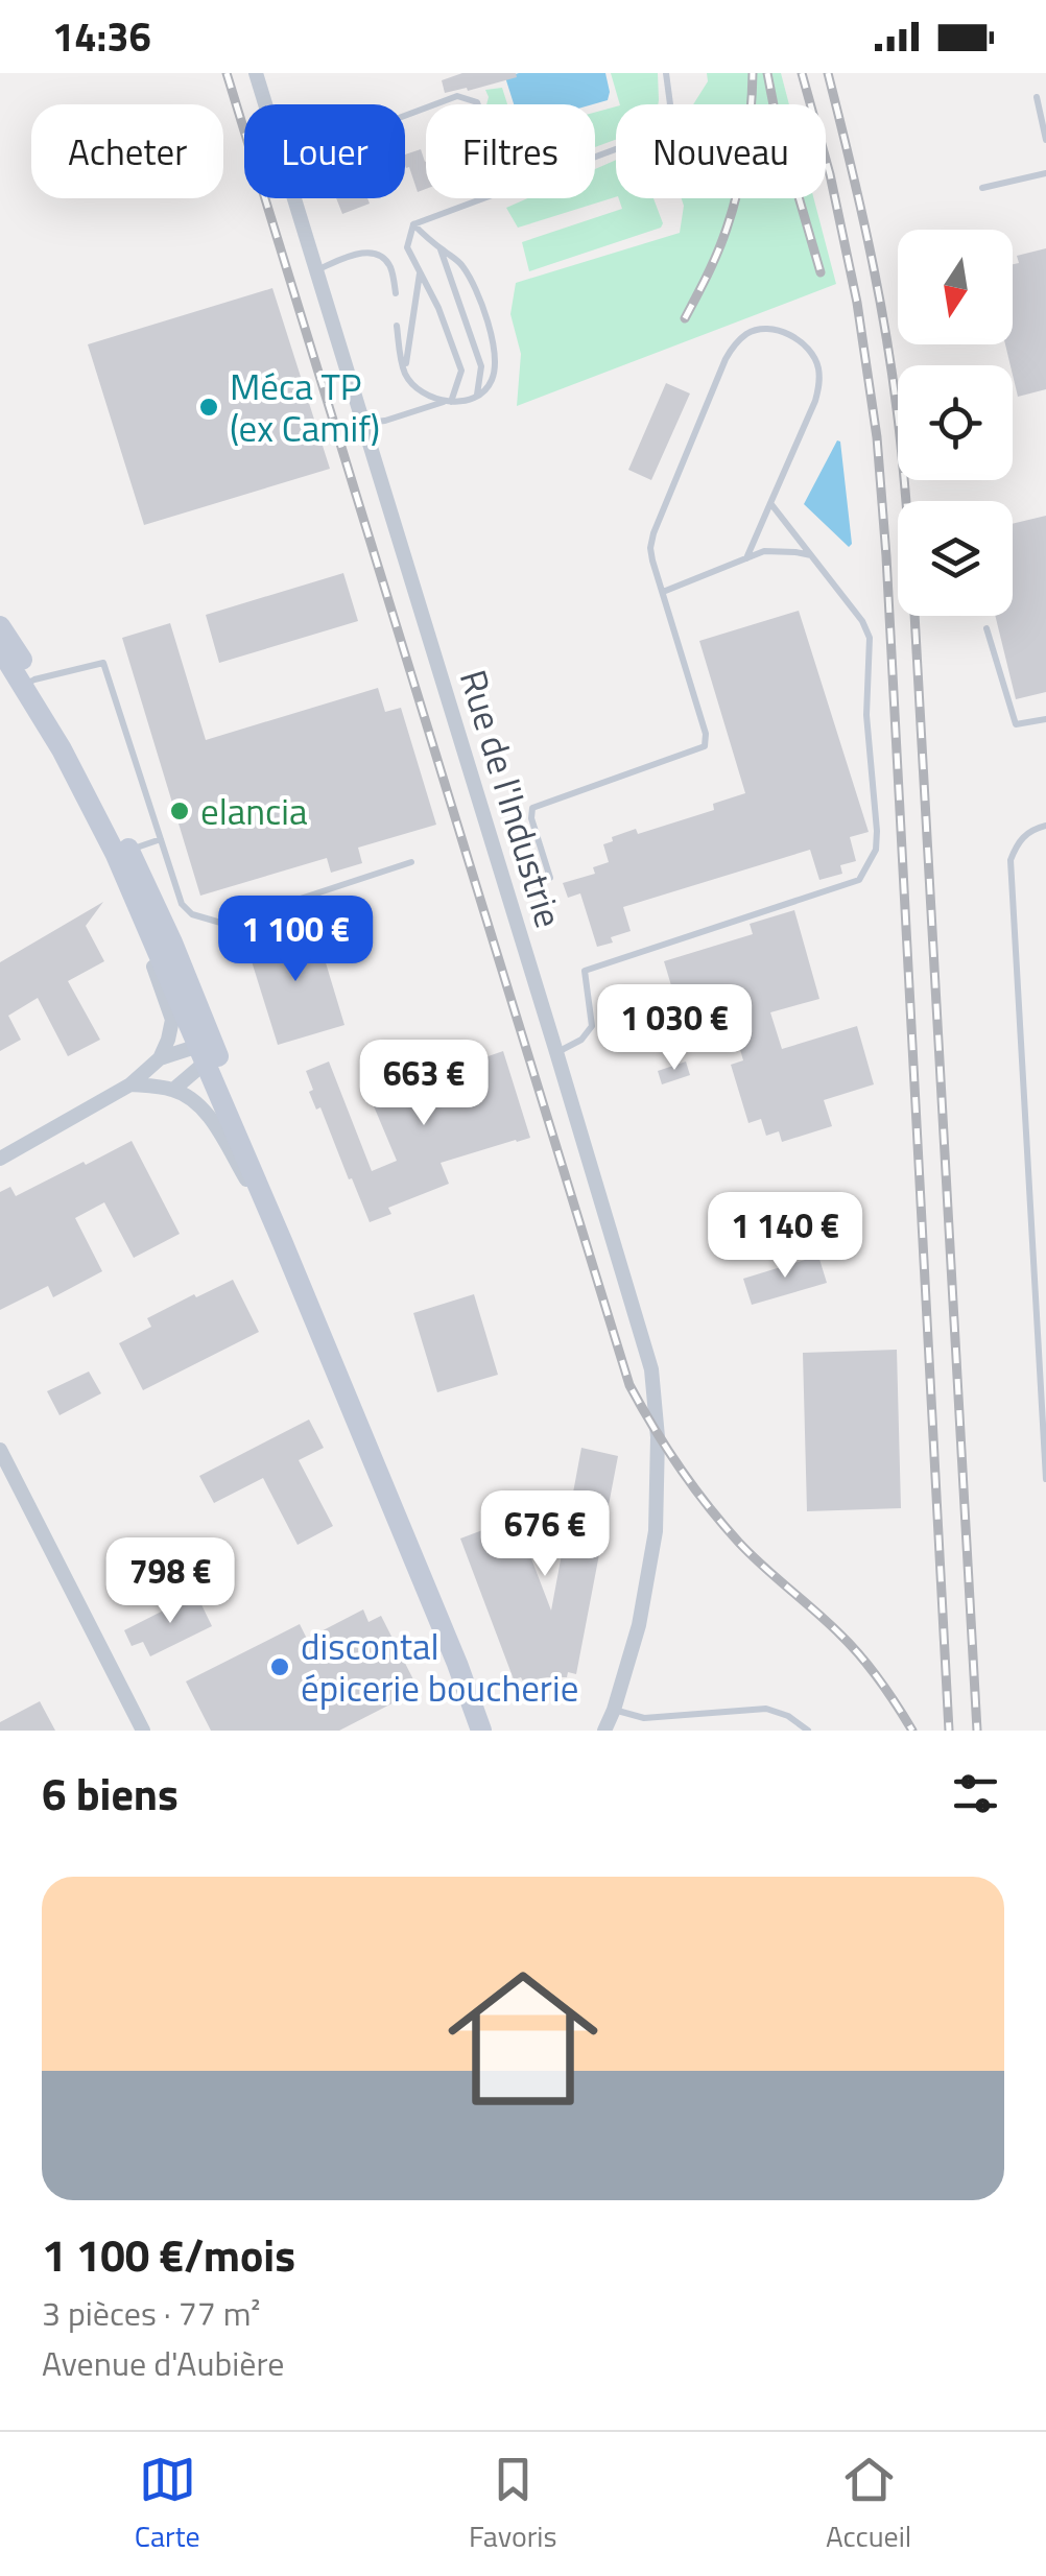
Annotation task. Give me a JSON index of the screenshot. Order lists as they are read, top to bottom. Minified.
{"streets":{"street":["Rue de l'Industrie"]},"places":["Méca TP (ex Camif)","elancia","discontal épicerie boucherie"],"north":"bottom","page":{"status":"14:36","chip":["Acheter","Louer","Filtres","Nouveau"],"price":["1 100 €","1 030 €","663 €","1 140 €","676 €","798 €"],"heading":"6 biens","list":[{"name":"1 100 €/mois","note":"3 pièces · 77 m² · Avenue d'Aubière"}],"tabs":["Carte","Favoris","Accueil"]}}
